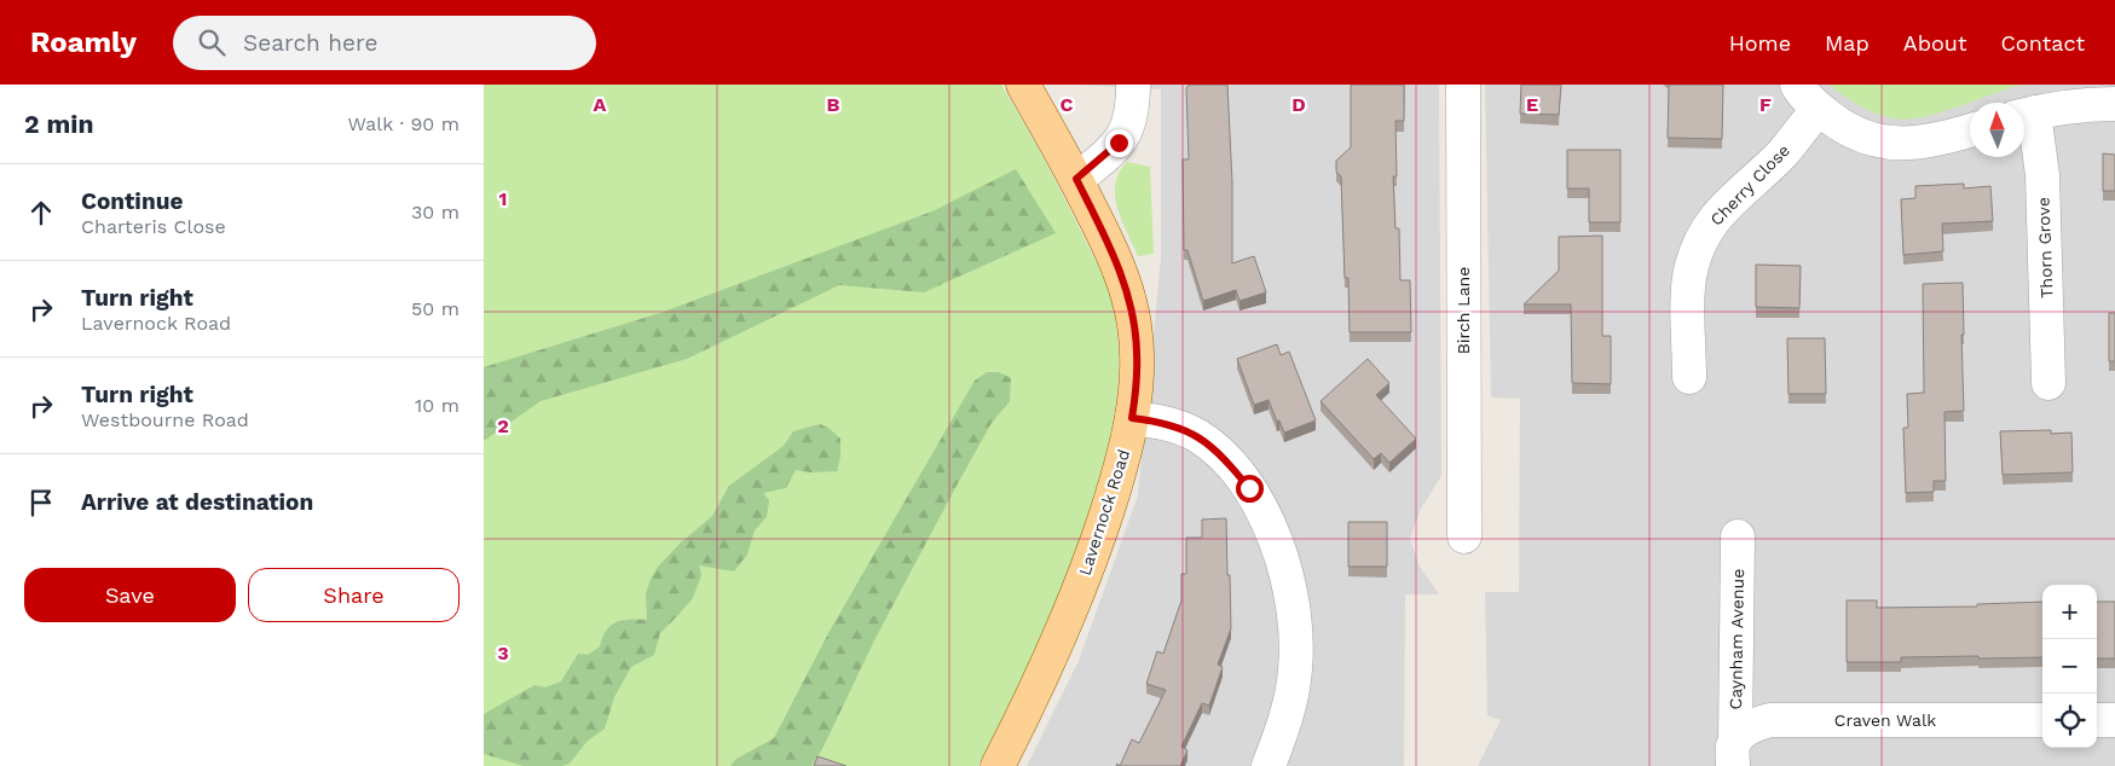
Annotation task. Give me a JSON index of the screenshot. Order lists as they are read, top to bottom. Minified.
{"streets":{"main road":["Lavernock Road"],"street":["Cherry Close","Thorn Grove","Birch Lane","Caynham Avenue","Craven Walk"]},"crossings":[["Caynham Avenue","Craven Walk"]],"north":"top","page":{"header":"Roamly","search":"Search here","nav":["Home","Map","About","Contact"],"heading":["2 min","Walk · 90 m"],"list":[["Continue","Charteris Close","30 m"],["Turn right","Lavernock Road","50 m"],["Turn right","Westbourne Road","10 m"],"Arrive at destination"],"buttons":["Save","Share"],"map_buttons":["+","−"]},"grid":{"columns":["A","B","C","D","E","F"],"rows":["1","2","3"]}}
